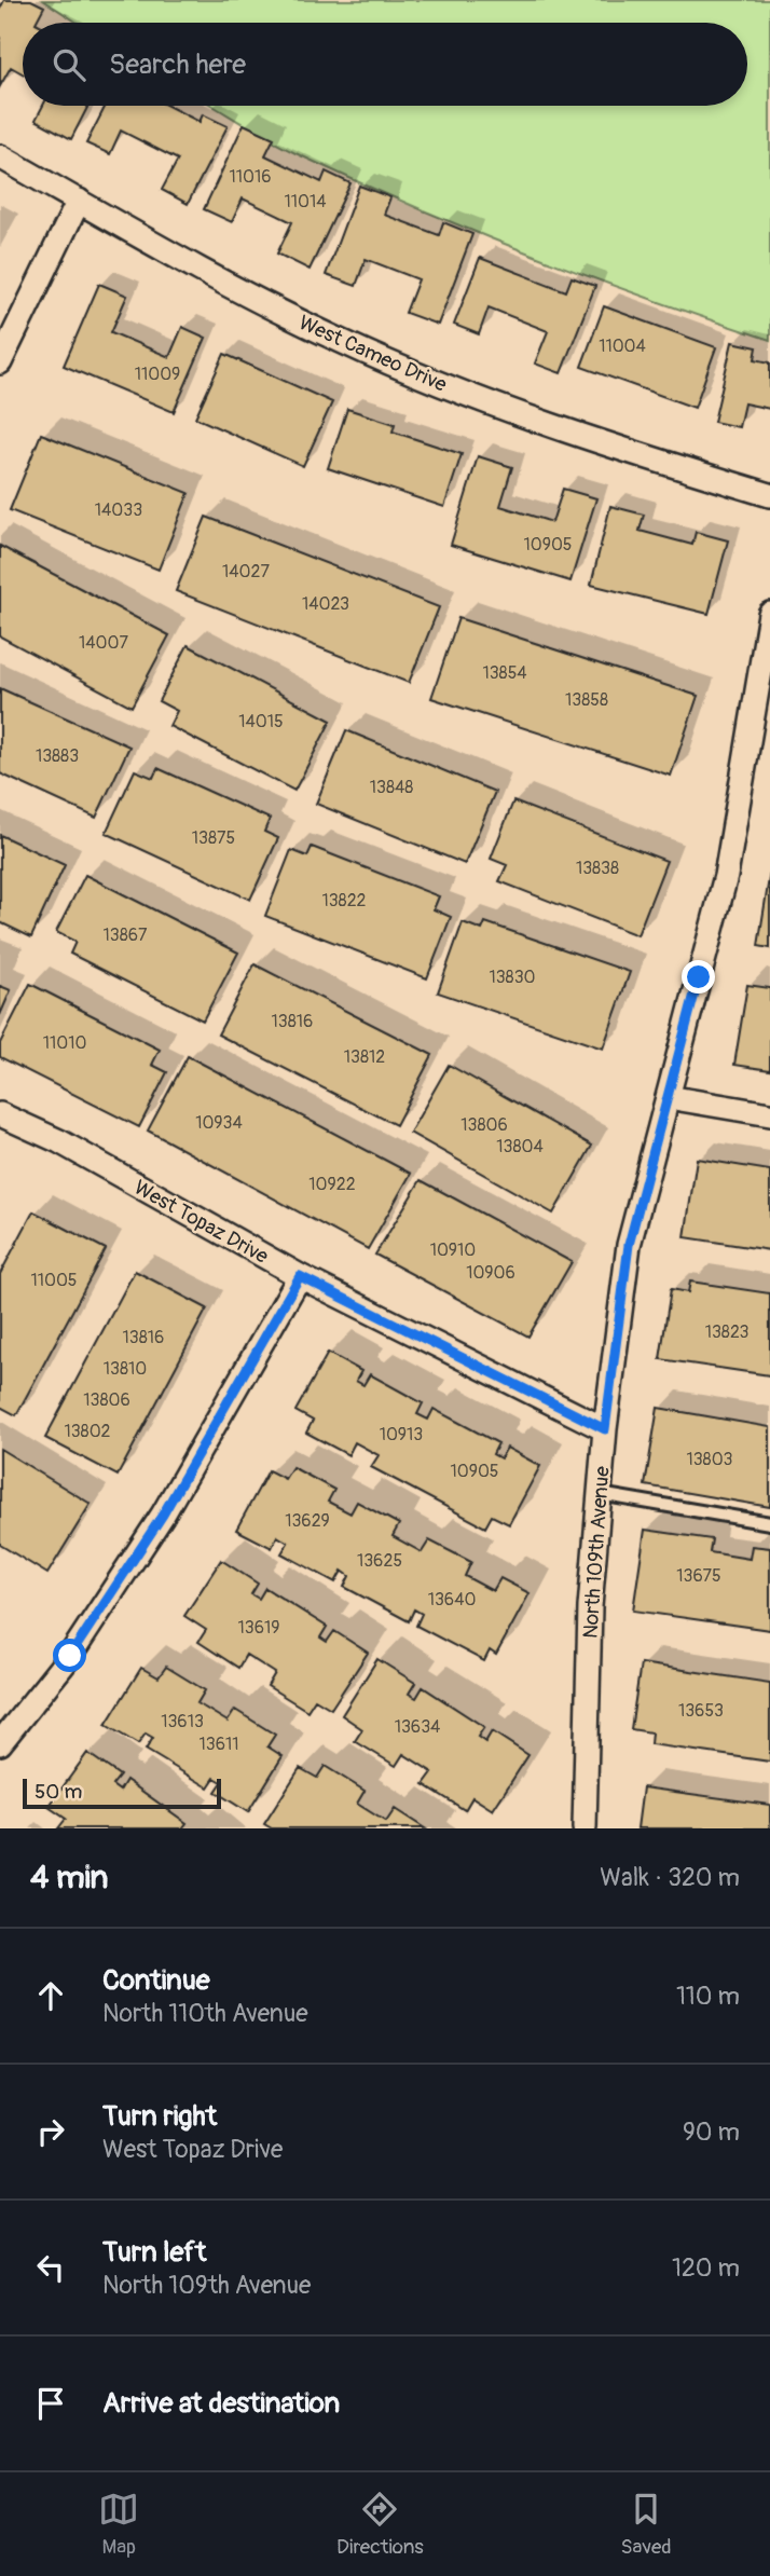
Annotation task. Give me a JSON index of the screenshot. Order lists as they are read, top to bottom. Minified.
{"streets":{"street":["West Cameo Drive","West Topaz Drive","North 109th Avenue"]},"crossings":[["West Topaz Drive","North 109th Avenue"]],"house_numbers":["11016","11014","11004","11009","14033","10905","14027","14023","14007","13854","13858","14015","13883","13848","13875","13838","13822","13867","13830","13816","11010","13812","10934","13806","13804","10922","10910","10906","11005","13823","13816","13810","13806","13802","10913","13803","10905","13629","13625","13675","13640","13619","13653","13613","13634","13611"],"scale_bar":"50 m","page":{"search":"Search here","scale":"50 m","heading":["4 min","Walk · 320 m"],"list":[["Continue","North 110th Avenue","110 m"],["Turn right","West Topaz Drive","90 m"],["Turn left","North 109th Avenue","120 m"],"Arrive at destination"],"nav":["Map","Directions","Saved"]}}
